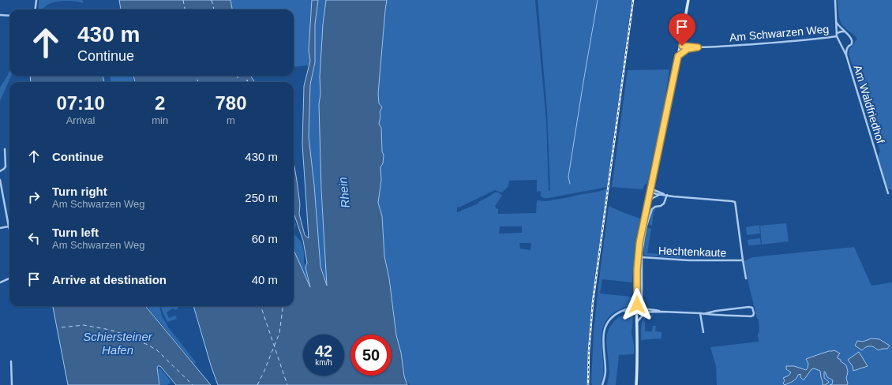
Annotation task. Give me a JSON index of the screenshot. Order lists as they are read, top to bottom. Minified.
{"streets":{"street":["Am Schwarzen Weg","Am Waldfriedhof","Hechtenkaute"]},"crossings":[["Am Schwarzen Weg","Am Waldfriedhof"]],"water":["Rhein","Schiersteiner Hafen"],"page":{"turn":["430 m","Continue"],"eta":["07:10","Arrival","2","min","780","m"],"list":[{"name":"Continue","value":"430 m"},{"name":"Turn right","note":"Am Schwarzen Weg","value":"250 m"},{"name":"Turn left","note":"Am Schwarzen Weg","value":"60 m"},{"name":"Arrive at destination","value":"40 m"}],"speed":"42 km/h","limit":"50"}}
